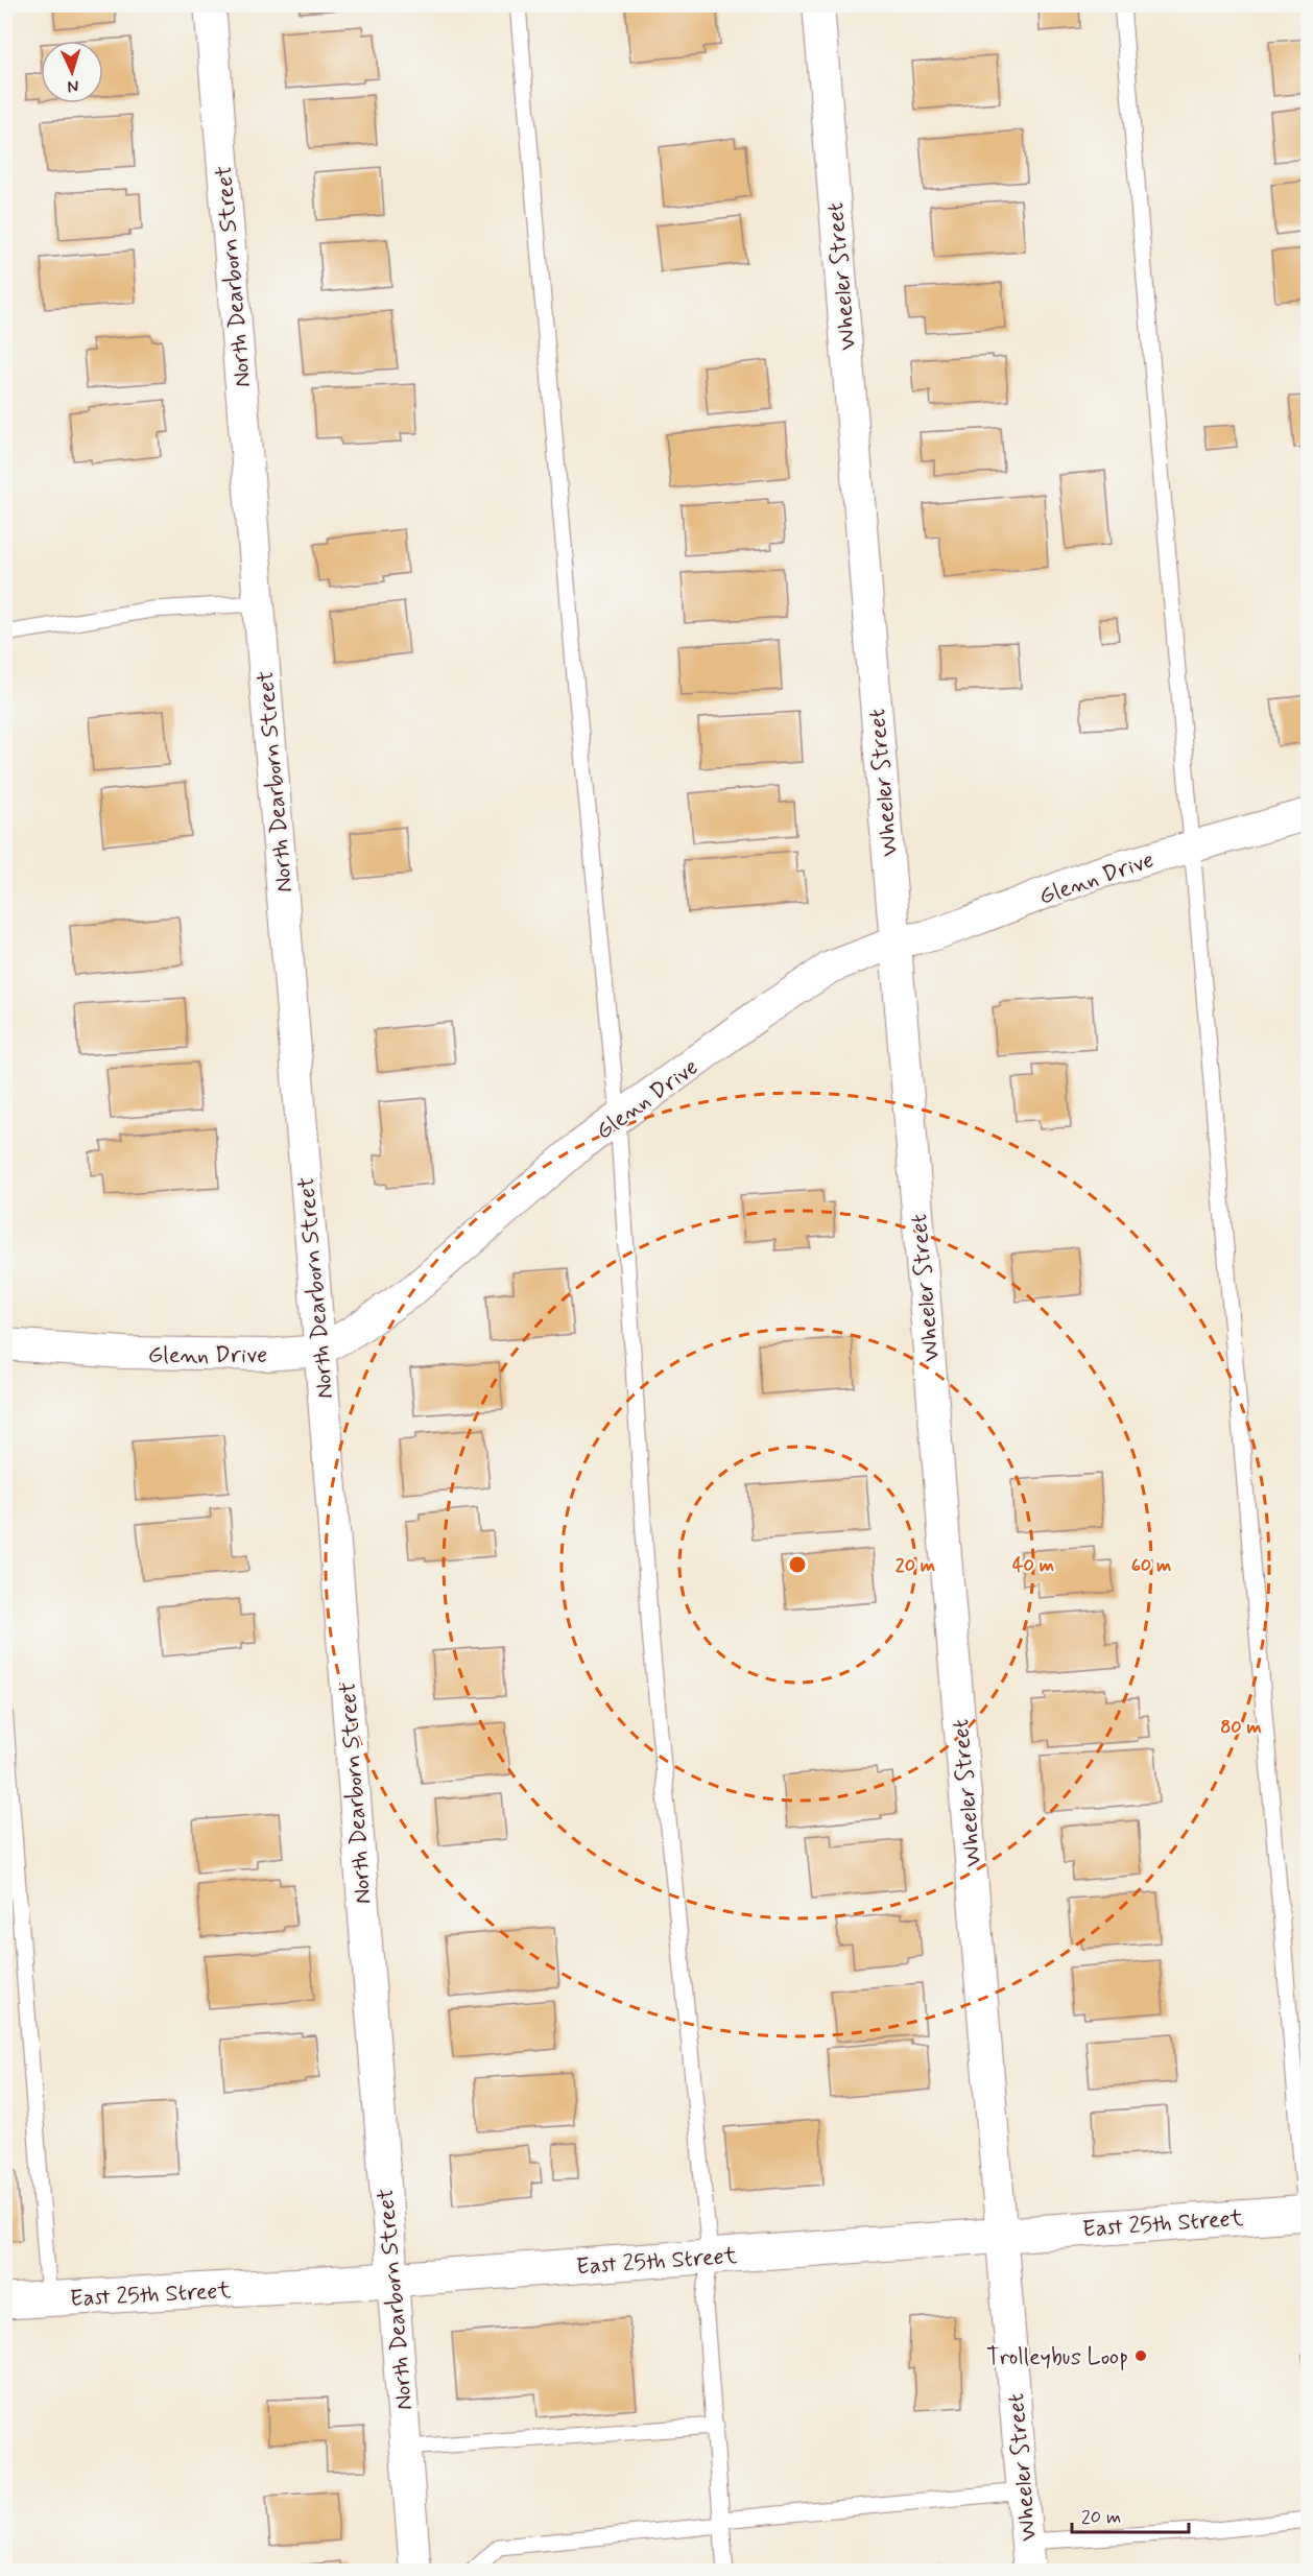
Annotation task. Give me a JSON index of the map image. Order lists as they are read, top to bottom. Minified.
{"streets":{"street":["North Dearborn Street","Wheeler Street","Glenn Drive","East 25th Street"]},"crossings":[["North Dearborn Street","Glenn Drive"],["North Dearborn Street","East 25th Street"],["Wheeler Street","Glenn Drive"],["Wheeler Street","East 25th Street"]],"places":["Trolleybus Loop"],"scale_bar":"20 m","north":"bottom","rings":["20 m","40 m","60 m","80 m"]}
